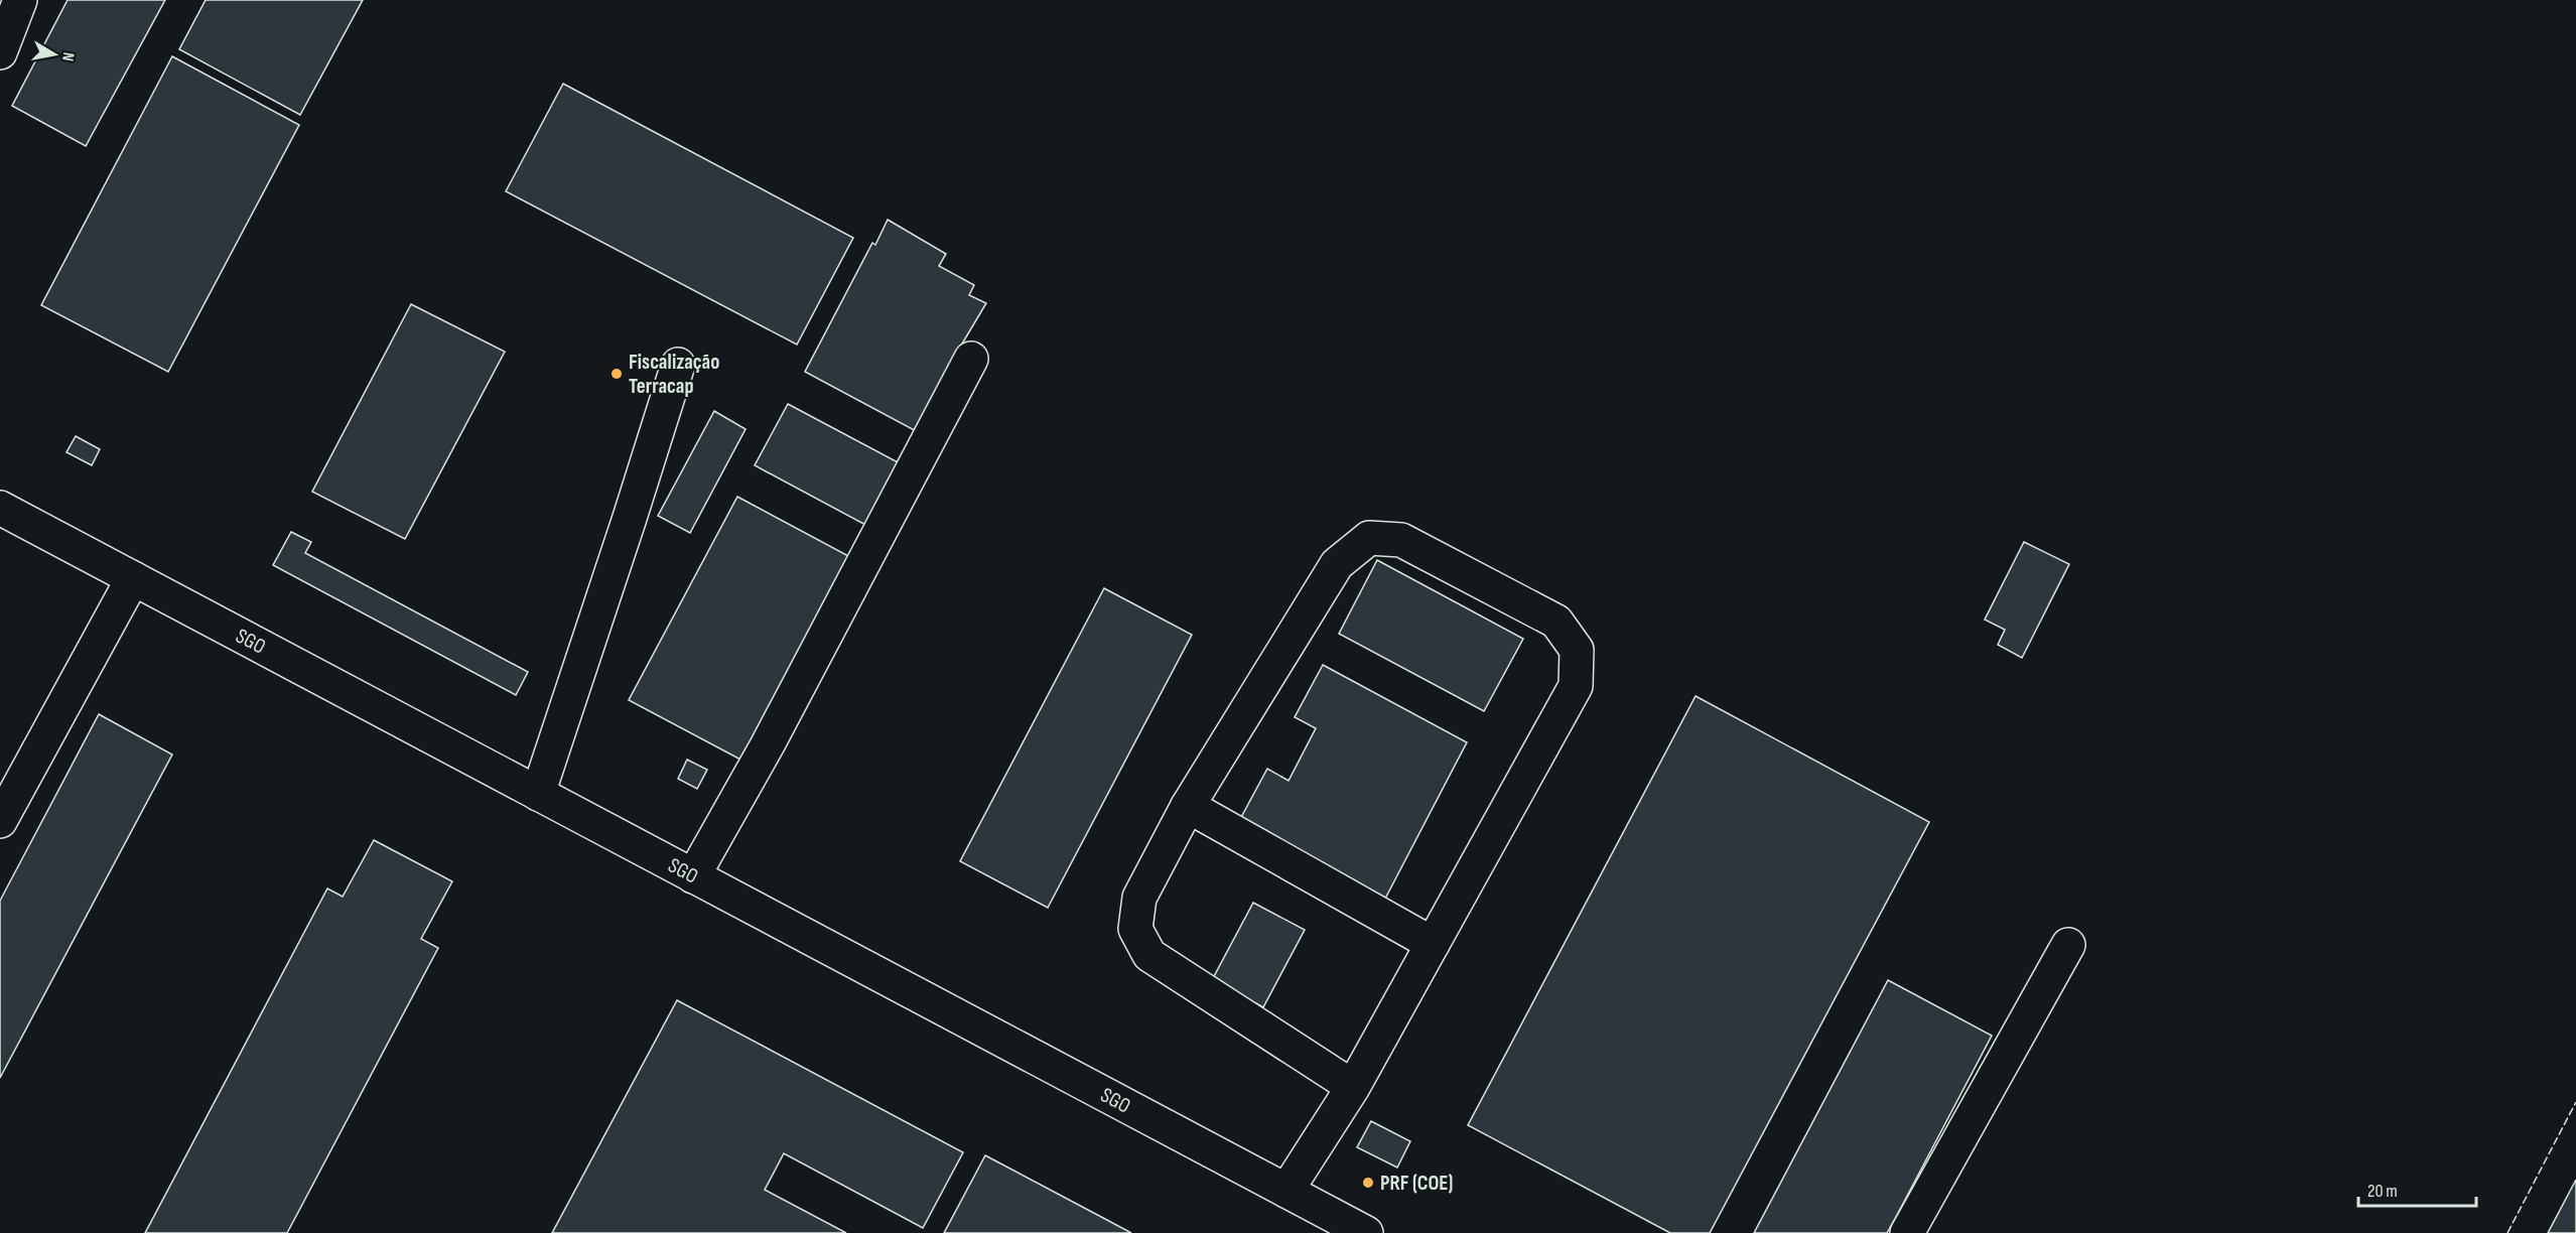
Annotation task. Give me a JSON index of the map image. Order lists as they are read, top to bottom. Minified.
{"streets":{"lane":["SGO"]},"places":["Fiscalização Terracap","PRF (COE)"],"scale_bar":"20 m","north":"right"}
